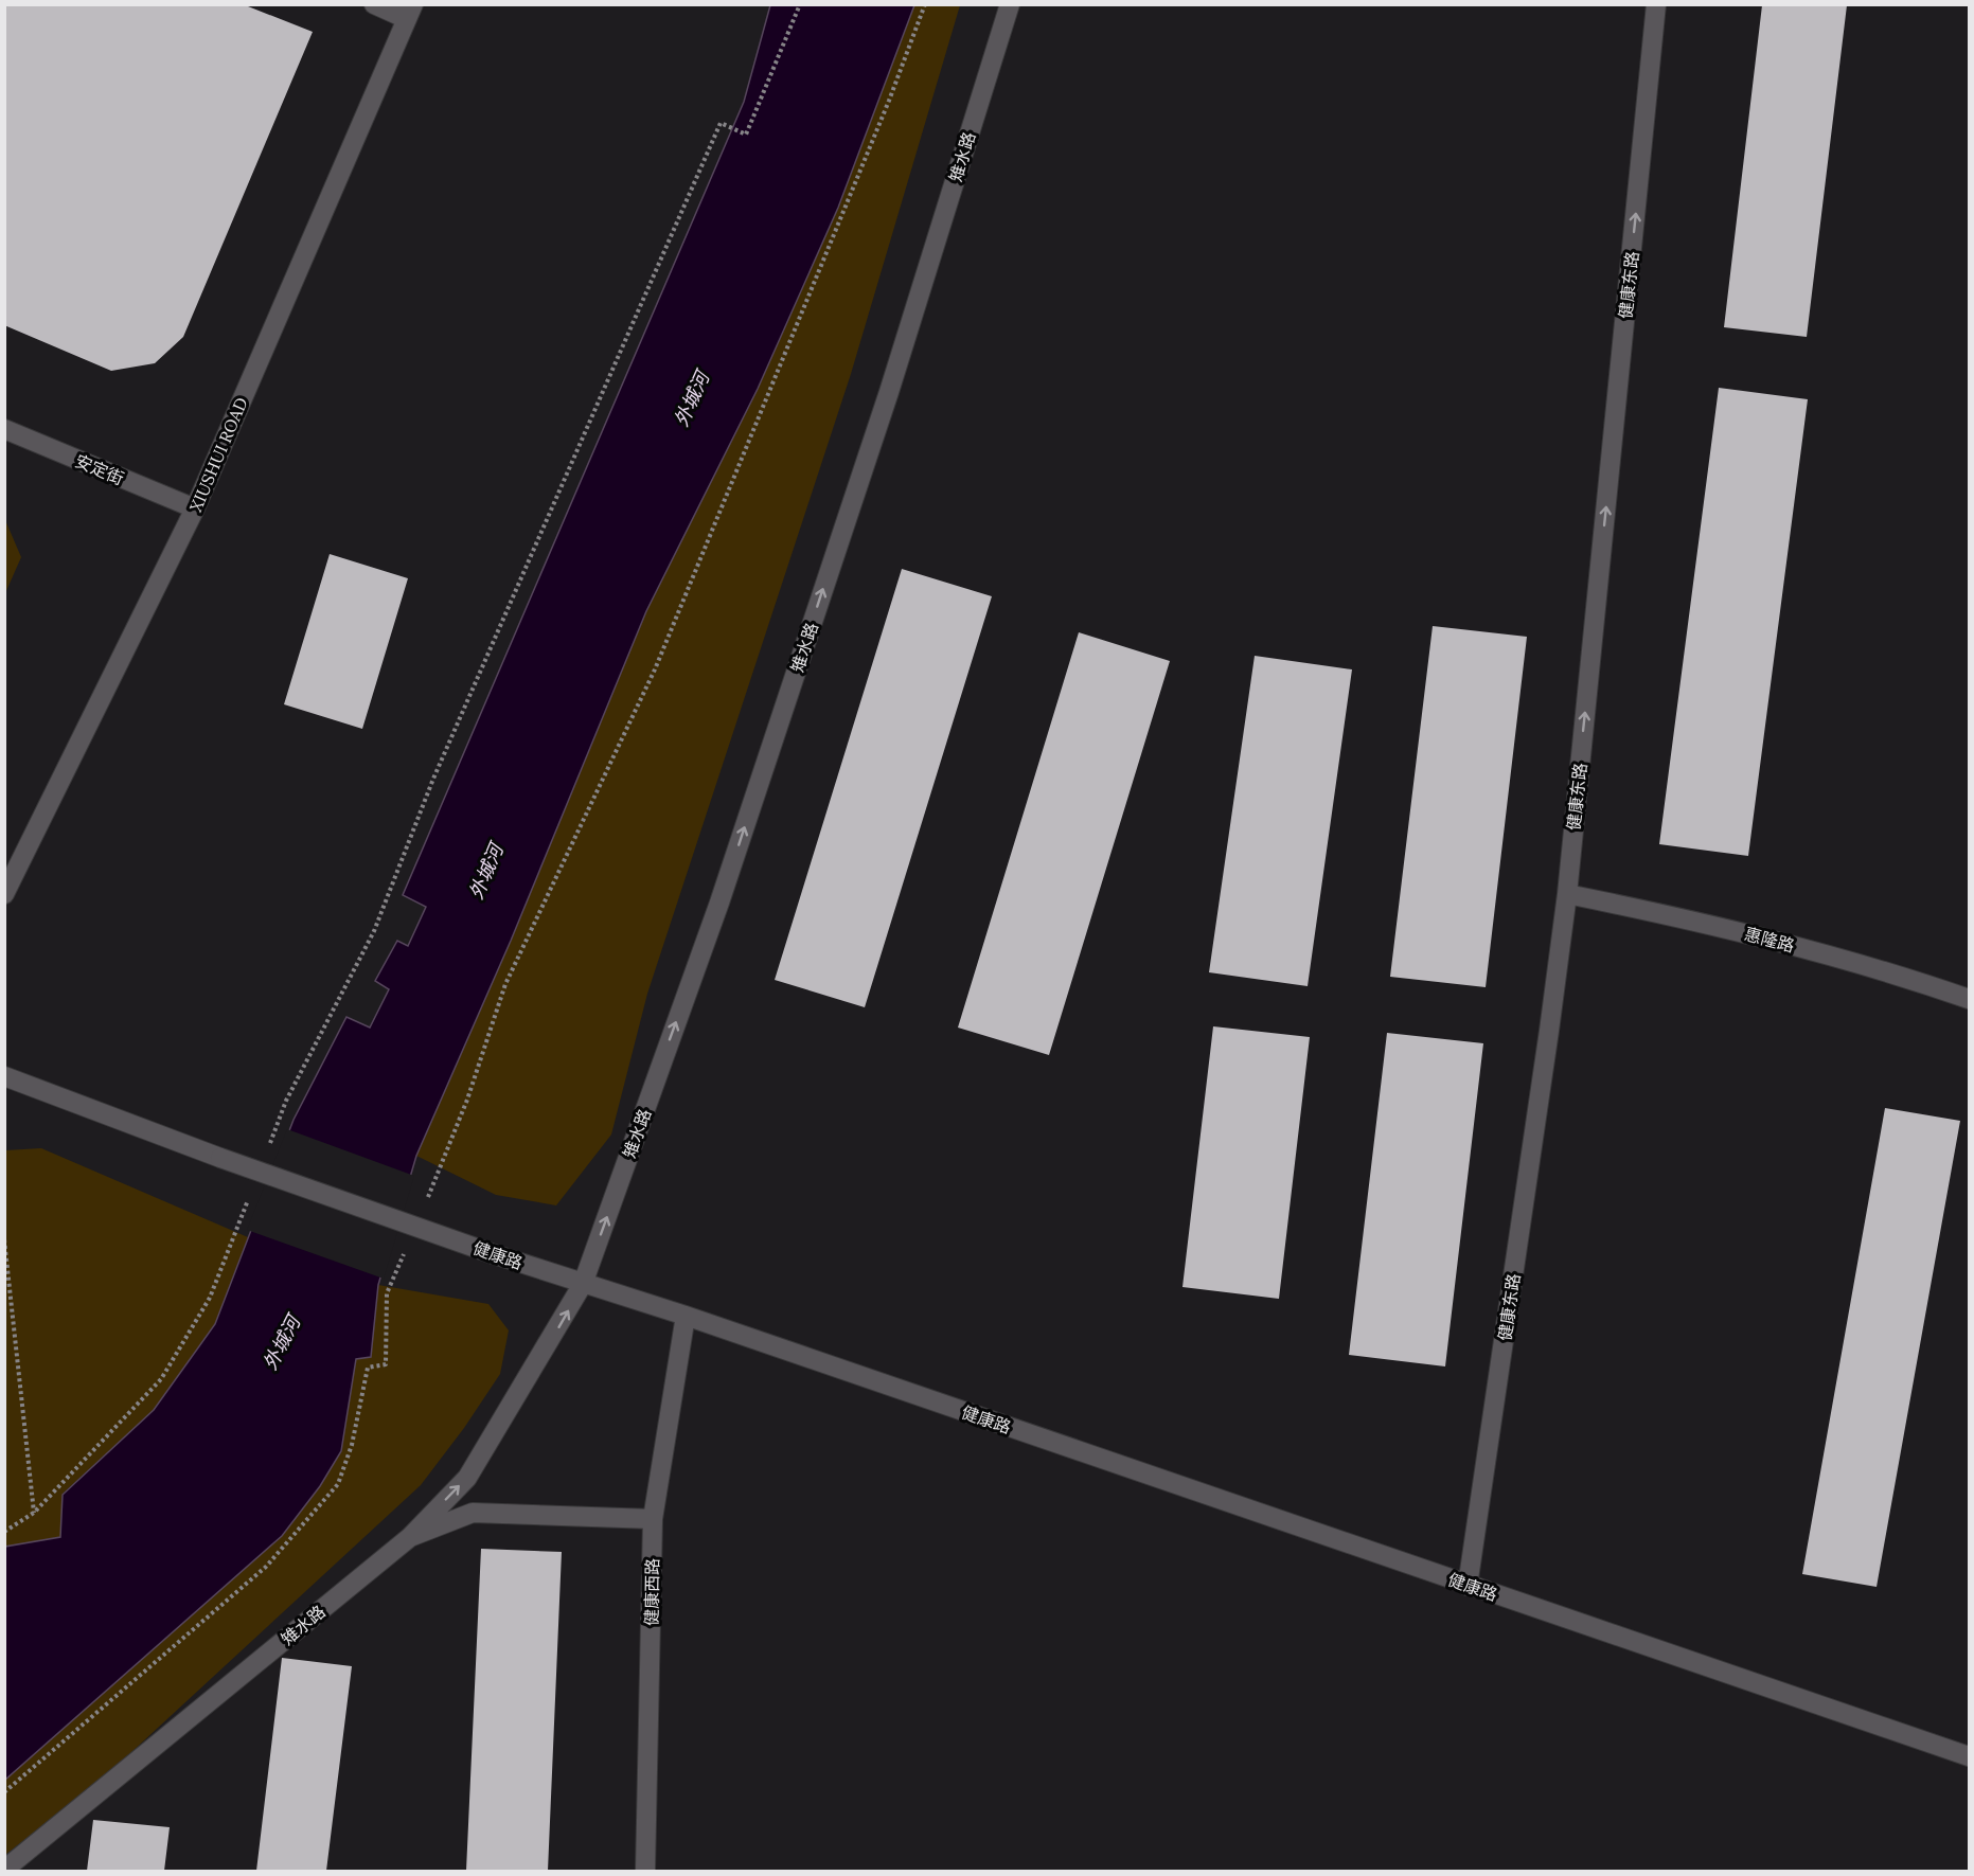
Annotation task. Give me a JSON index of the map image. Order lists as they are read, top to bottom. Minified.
{"streets":{"street":["雉水路","健康东路","XIUSHUI ROAD","安定街","惠隆路","健康路","健康西路"]},"crossings":[["雉水路","健康路"],["雉水路","健康西路"],["健康东路","惠隆路"],["健康东路","健康路"],["XIUSHUI ROAD","安定街"],["健康路","健康西路"]],"one_way":["雉水路","健康东路"],"water":["外城河"]}
